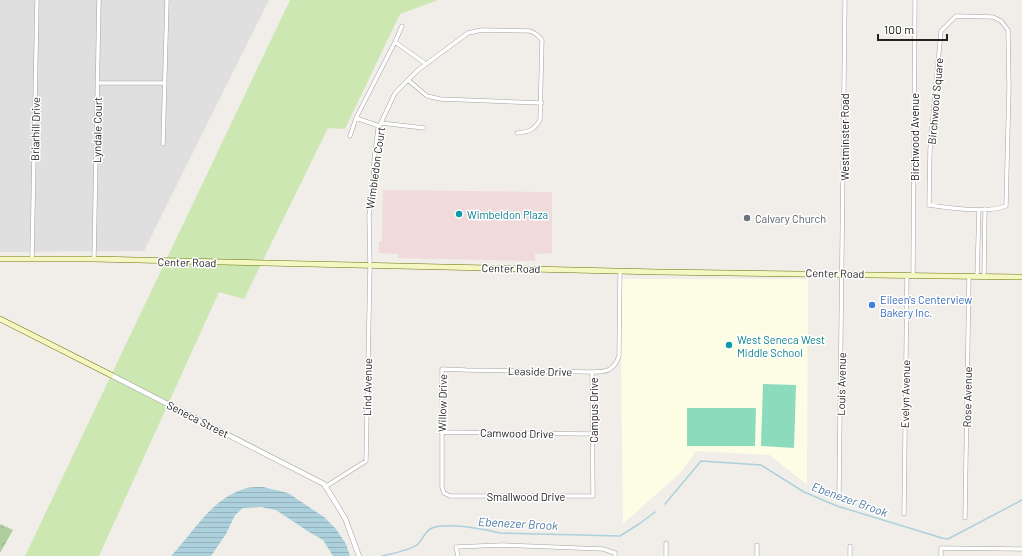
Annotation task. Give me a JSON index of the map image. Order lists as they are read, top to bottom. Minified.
{"streets":{"main road":["Center Road","Seneca Street"],"street":["Birchwood Square","Briarhill Drive","Lyndale Court","Westminster Road","Birchwood Avenue","Wimbledon Court","Leaside Drive","Louis Avenue","Lind Avenue","Evelyn Avenue","Rose Avenue","Willow Drive","Campus Drive","Camwood Drive","Smallwood Drive"]},"crossings":[["Briarhill Drive","Center Road"],["Lyndale Court","Center Road"],["Westminster Road","Center Road"],["Westminster Road","Louis Avenue"],["Birchwood Avenue","Center Road"],["Wimbledon Court","Center Road"],["Wimbledon Court","Lind Avenue"],["Center Road","Louis Avenue"],["Center Road","Lind Avenue"],["Center Road","Evelyn Avenue"],["Center Road","Rose Avenue"],["Center Road","Campus Drive"],["Leaside Drive","Willow Drive"],["Leaside Drive","Campus Drive"],["Lind Avenue","Seneca Street"],["Willow Drive","Camwood Drive"],["Willow Drive","Smallwood Drive"],["Campus Drive","Camwood Drive"],["Campus Drive","Smallwood Drive"]],"water":["Ebenezer Brook"],"places":["Wimbeldon Plaza","Calvary Church","Eileen's Centerview Bakery Inc.","West Seneca West Middle School"],"scale_bar":"100 m"}
